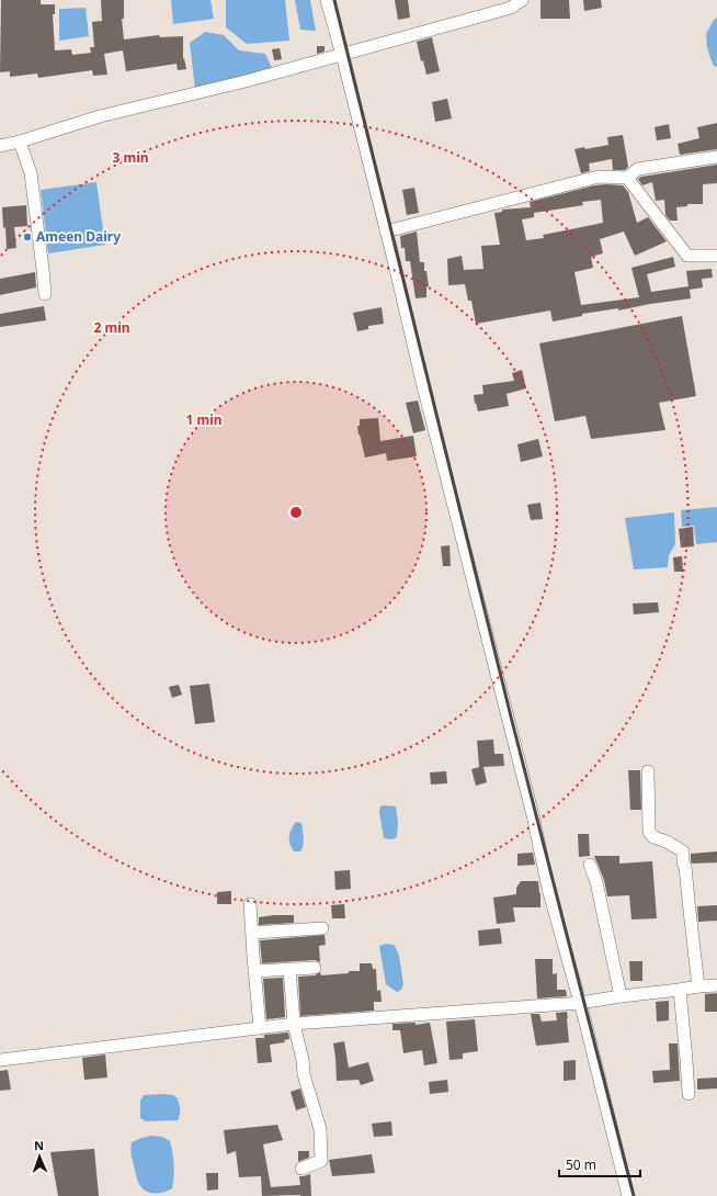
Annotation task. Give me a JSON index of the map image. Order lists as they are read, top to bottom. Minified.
{"places":["Ameen Dairy"],"scale_bar":"50 m","north":"top","rings":["3 min","2 min","1 min"]}
